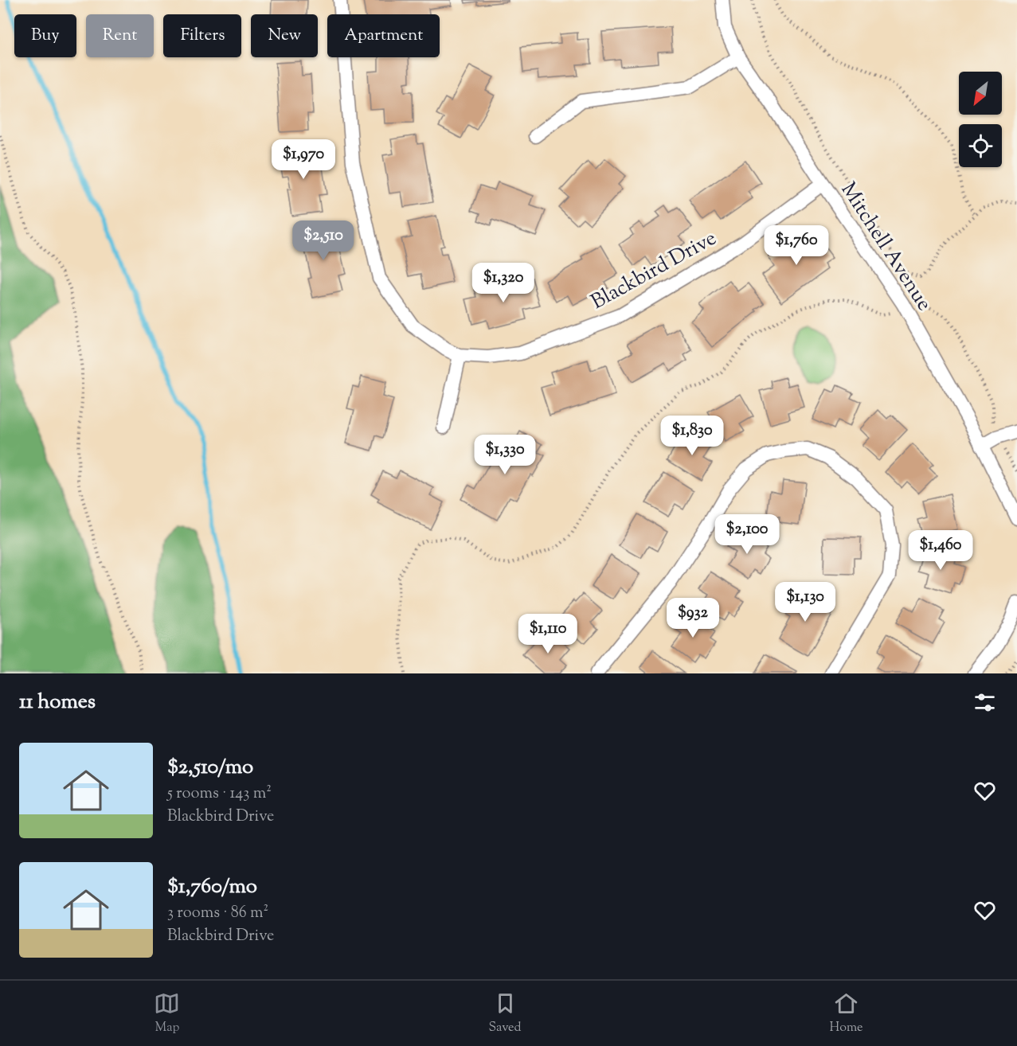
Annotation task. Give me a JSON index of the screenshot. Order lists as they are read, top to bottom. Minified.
{"streets":{"street":["Mitchell Avenue","Blackbird Drive"]},"crossings":[["Mitchell Avenue","Blackbird Drive"]],"north":"bottom left","page":{"chip":["Buy","Rent","Filters","New","Apartment"],"price":["$1,970","$2,510","$1,760","$1,320","$1,830","$1,330","$2,100","$1,460","$1,130","$932","$1,110"],"heading":"11 homes","list":[{"name":"$2,510/mo","note":"5 rooms · 143 m² · Blackbird Drive"},{"name":"$1,760/mo","note":"3 rooms · 86 m² · Blackbird Drive"}],"tabs":["Map","Saved","Home"]}}
